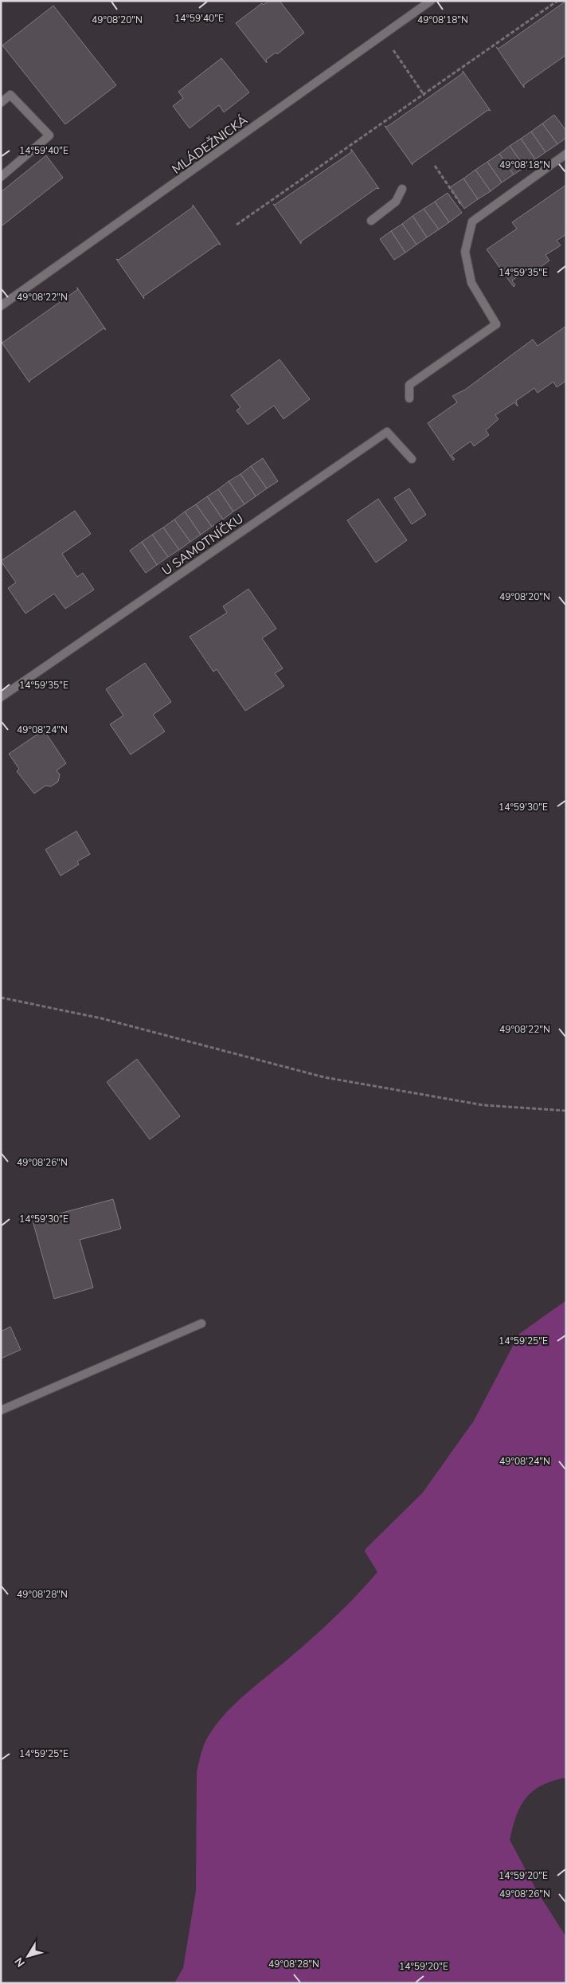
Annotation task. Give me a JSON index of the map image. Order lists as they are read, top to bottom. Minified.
{"streets":{"street":["MLÁDEŽNICKÁ","U SAMOTNÍČKU"]},"north":"bottom left","coordinates":["14°59'40\"E","49°08'20\"N","49°08'18\"N","14°59'35\"E","49°08'22\"N","49°08'24\"N","14°59'30\"E","49°08'26\"N","14°59'25\"E","49°08'28\"N","14°59'20\"E"]}
